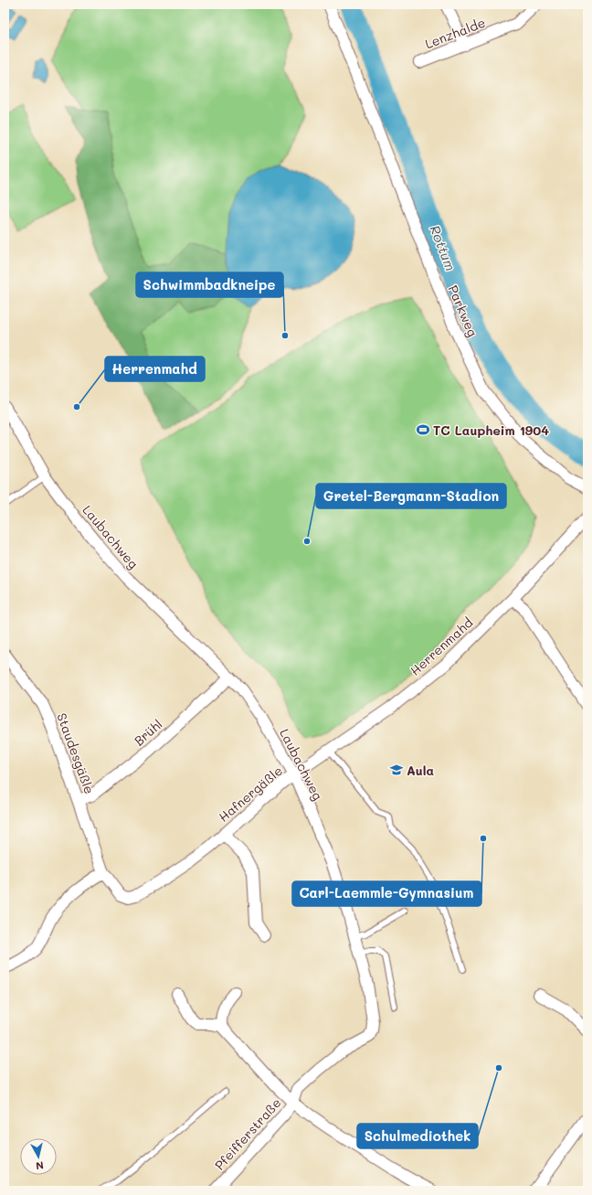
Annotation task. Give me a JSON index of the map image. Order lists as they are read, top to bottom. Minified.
{"streets":{"street":["Lenzhalde","Parkweg","Laubachweg","Herrenmahd","Brühl","Staudesgäßle","Hafnergäßle","Pfeifferstraße"]},"crossings":[["Laubachweg","Herrenmahd"],["Laubachweg","Brühl"],["Laubachweg","Hafnergäßle"],["Laubachweg","Pfeifferstraße"],["Herrenmahd","Hafnergäßle"],["Brühl","Staudesgäßle"],["Staudesgäßle","Hafnergäßle"]],"water":["Rottum"],"places":{"other":["Schwimmbadkneipe","Herrenmahd","Gretel-Bergmann-Stadion","Carl-Laemmle-Gymnasium","Schulmediothek"],"sports":["TC Laupheim 1904"],"school or university":["Aula"]},"north":"bottom"}
